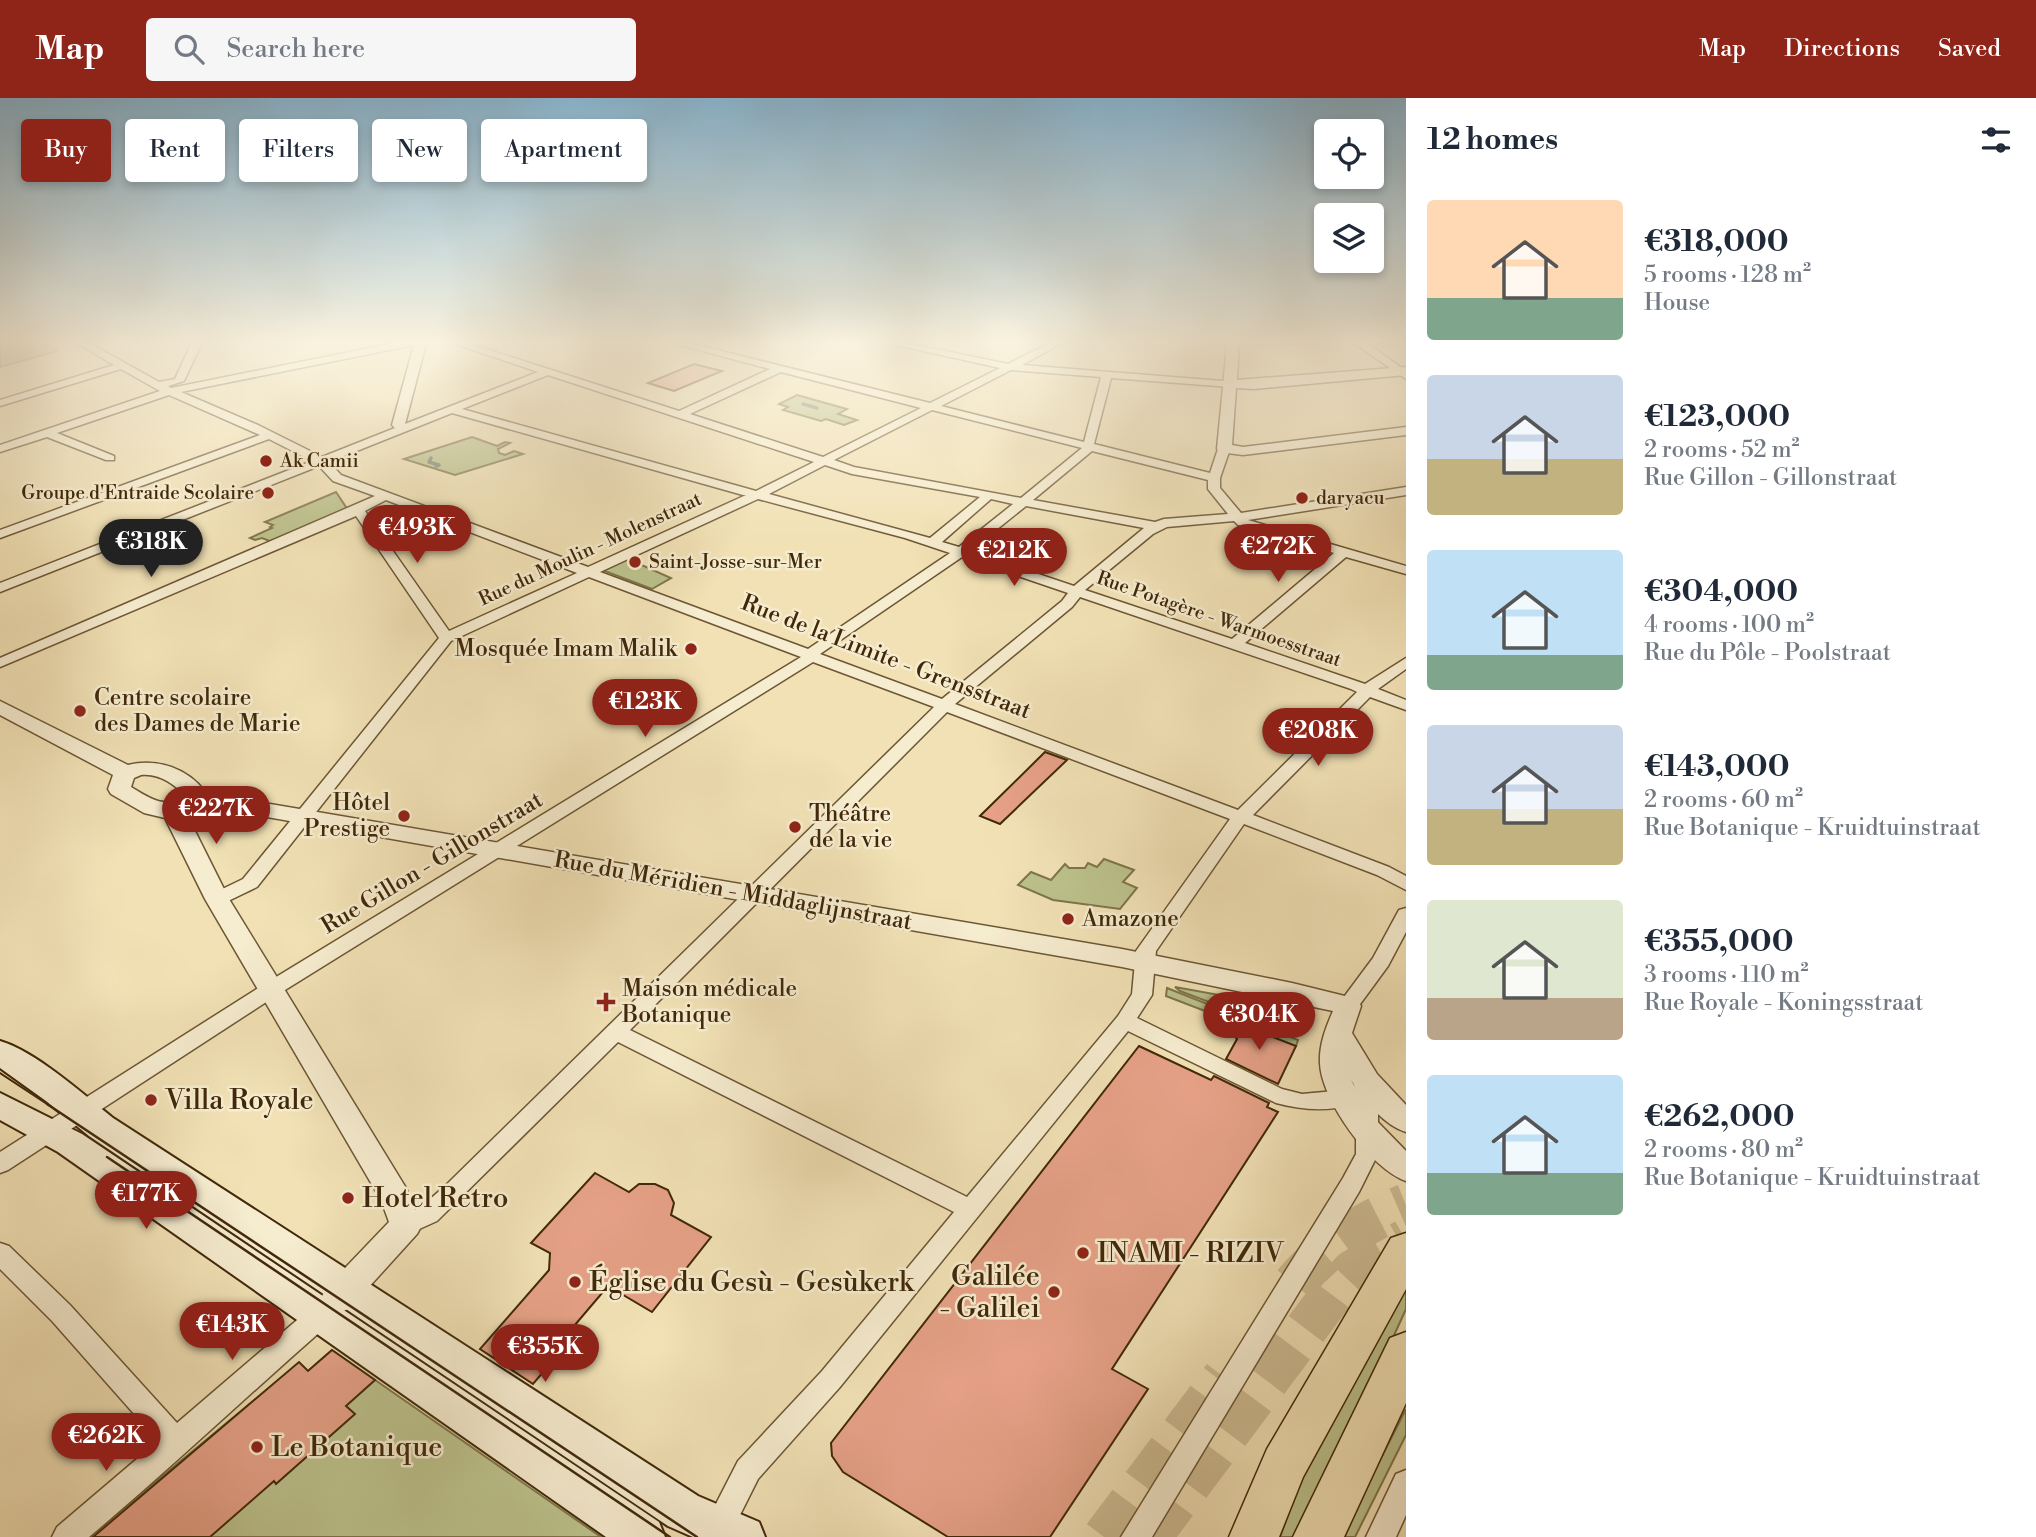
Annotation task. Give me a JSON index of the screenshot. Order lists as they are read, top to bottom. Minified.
{"streets":{"street":["Rue du Moulin - Molenstraat","Rue Potagère - Warmoesstraat","Rue de la Limite - Grensstraat","Rue Gillon - Gillonstraat","Rue du Méridien - Middaglijnstraat"]},"crossings":[["Rue du Moulin - Molenstraat","Rue Potagère - Warmoesstraat"],["Rue du Moulin - Molenstraat","Rue de la Limite - Grensstraat"],["Rue du Moulin - Molenstraat","Rue du Méridien - Middaglijnstraat"],["Rue Potagère - Warmoesstraat","Rue Gillon - Gillonstraat"],["Rue de la Limite - Grensstraat","Rue Gillon - Gillonstraat"],["Rue Gillon - Gillonstraat","Rue du Méridien - Middaglijnstraat"]],"places":{"other":["Ak Camii","Groupe d'Entraide Scolaire","daryacu","Saint-Josse-sur-Mer","Mosquée Imam Malik","Centre scolaire des Dames de Marie","Hôtel Prestige","Théâtre de la vie","Amazone","Villa Royale","Hotel Retro","INAMI - RIZIV","Église du Gesù - Gesùkerk","Galilée - Galilei","Le Botanique"],"health":["Maison médicale Botanique"]},"page":{"header":"Map","search":"Search here","nav":["Map","Directions","Saved"],"heading":"12 homes","chip":["Buy","Rent","Filters","New","Apartment"],"list":[{"name":"€318,000","note":"5 rooms · 128 m² · House"},{"name":"€123,000","note":"2 rooms · 52 m² · Rue Gillon - Gillonstraat"},{"name":"€304,000","note":"4 rooms · 100 m² · Rue du Pôle - Poolstraat"},{"name":"€143,000","note":"2 rooms · 60 m² · Rue Botanique - Kruidtuinstraat"},{"name":"€355,000","note":"3 rooms · 110 m² · Rue Royale - Koningsstraat"},{"name":"€262,000","note":"2 rooms · 80 m² · Rue Botanique - Kruidtuinstraat"}],"price":["€493K","€318K","€272K","€212K","€123K","€208K","€227K","€304K","€177K","€143K","€355K","€262K"]}}
